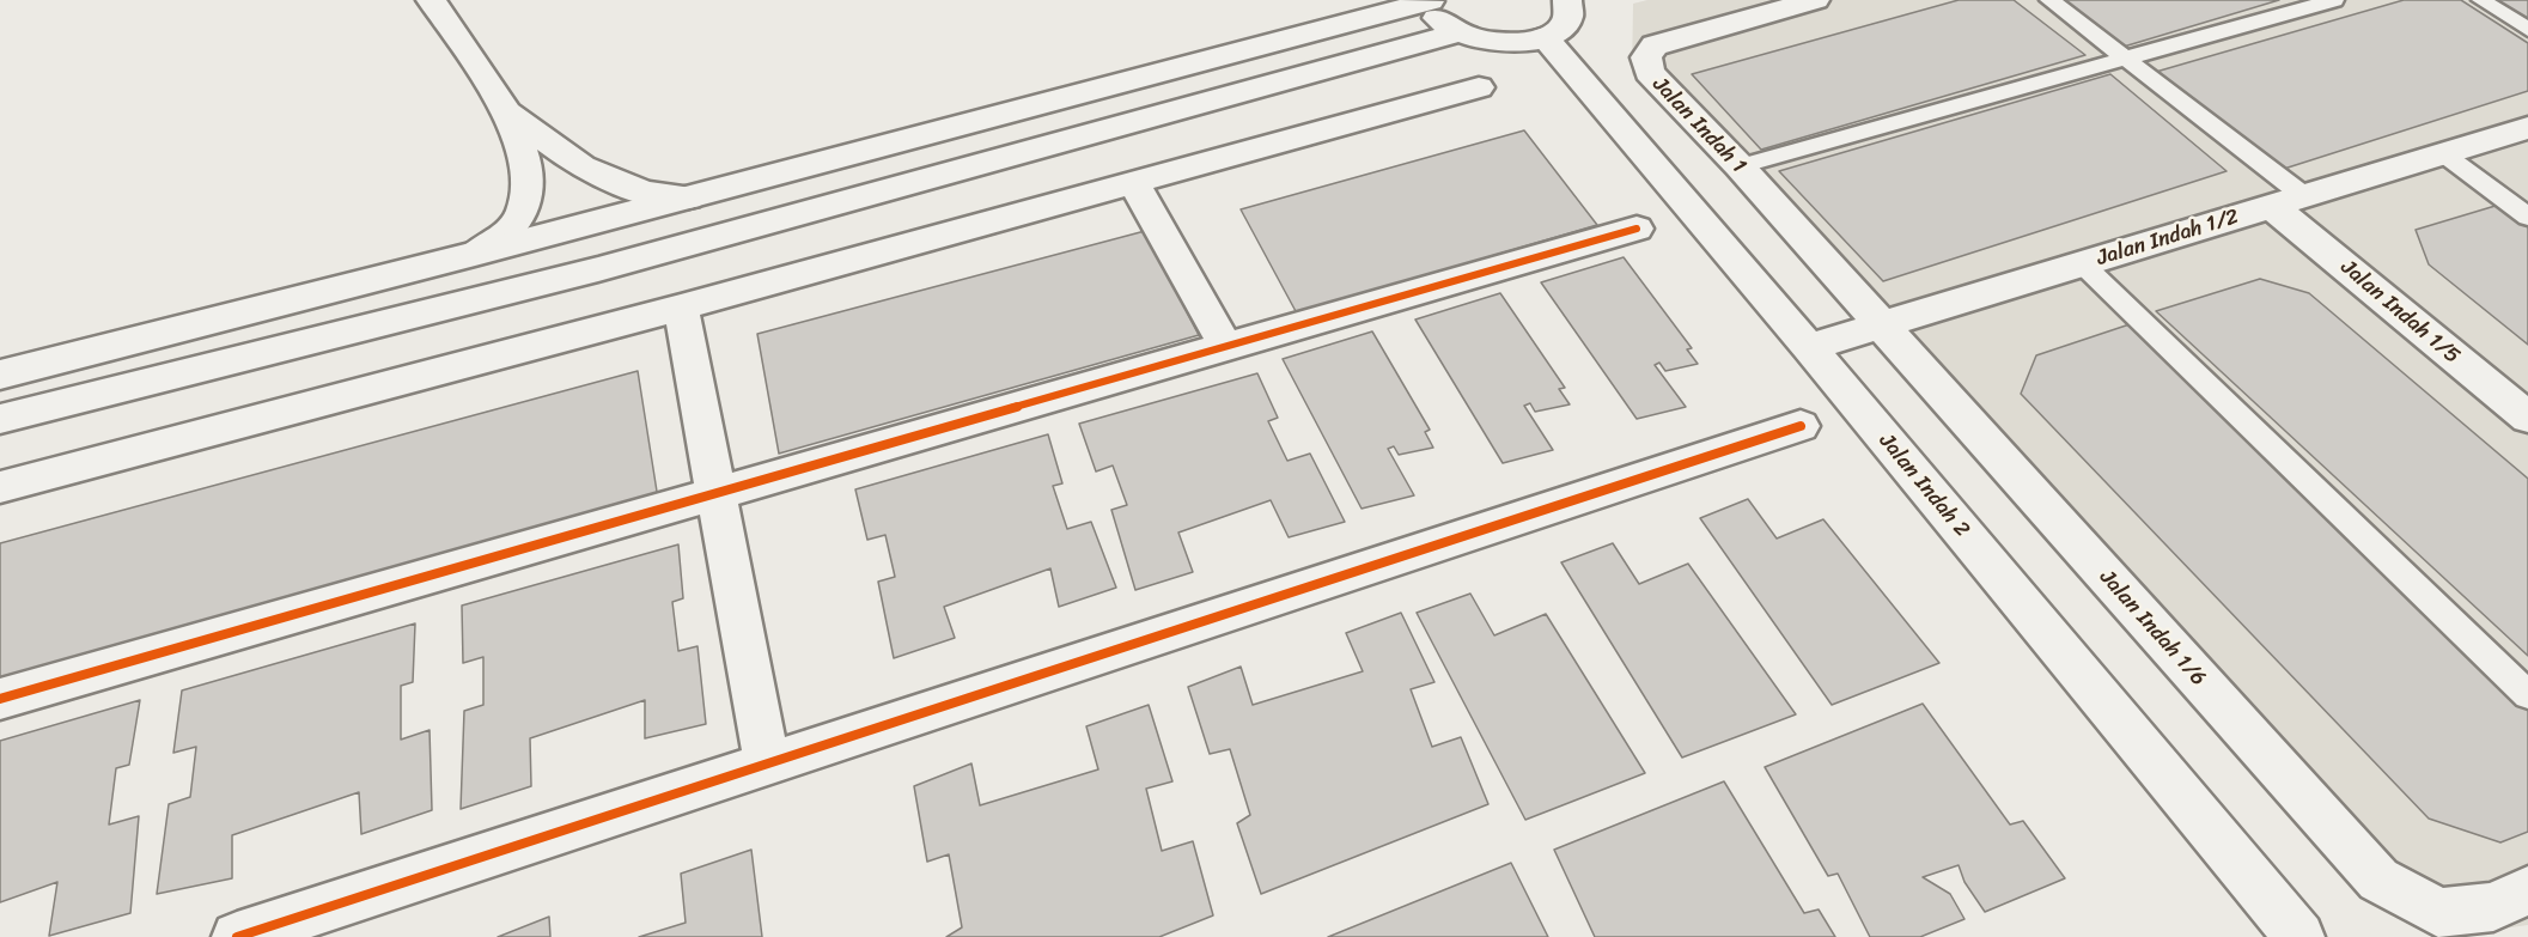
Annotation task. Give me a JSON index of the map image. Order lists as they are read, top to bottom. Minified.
{"streets":{"street":["Jalan Indah 1","Jalan Indah 1/2","Jalan Indah 1/5","Jalan Indah 2","Jalan Indah 1/6"]},"crossings":[["Jalan Indah 1","Jalan Indah 1/2"],["Jalan Indah 1","Jalan Indah 1/6"],["Jalan Indah 1/2","Jalan Indah 1/5"],["Jalan Indah 1/2","Jalan Indah 2"],["Jalan Indah 1/2","Jalan Indah 1/6"]]}
